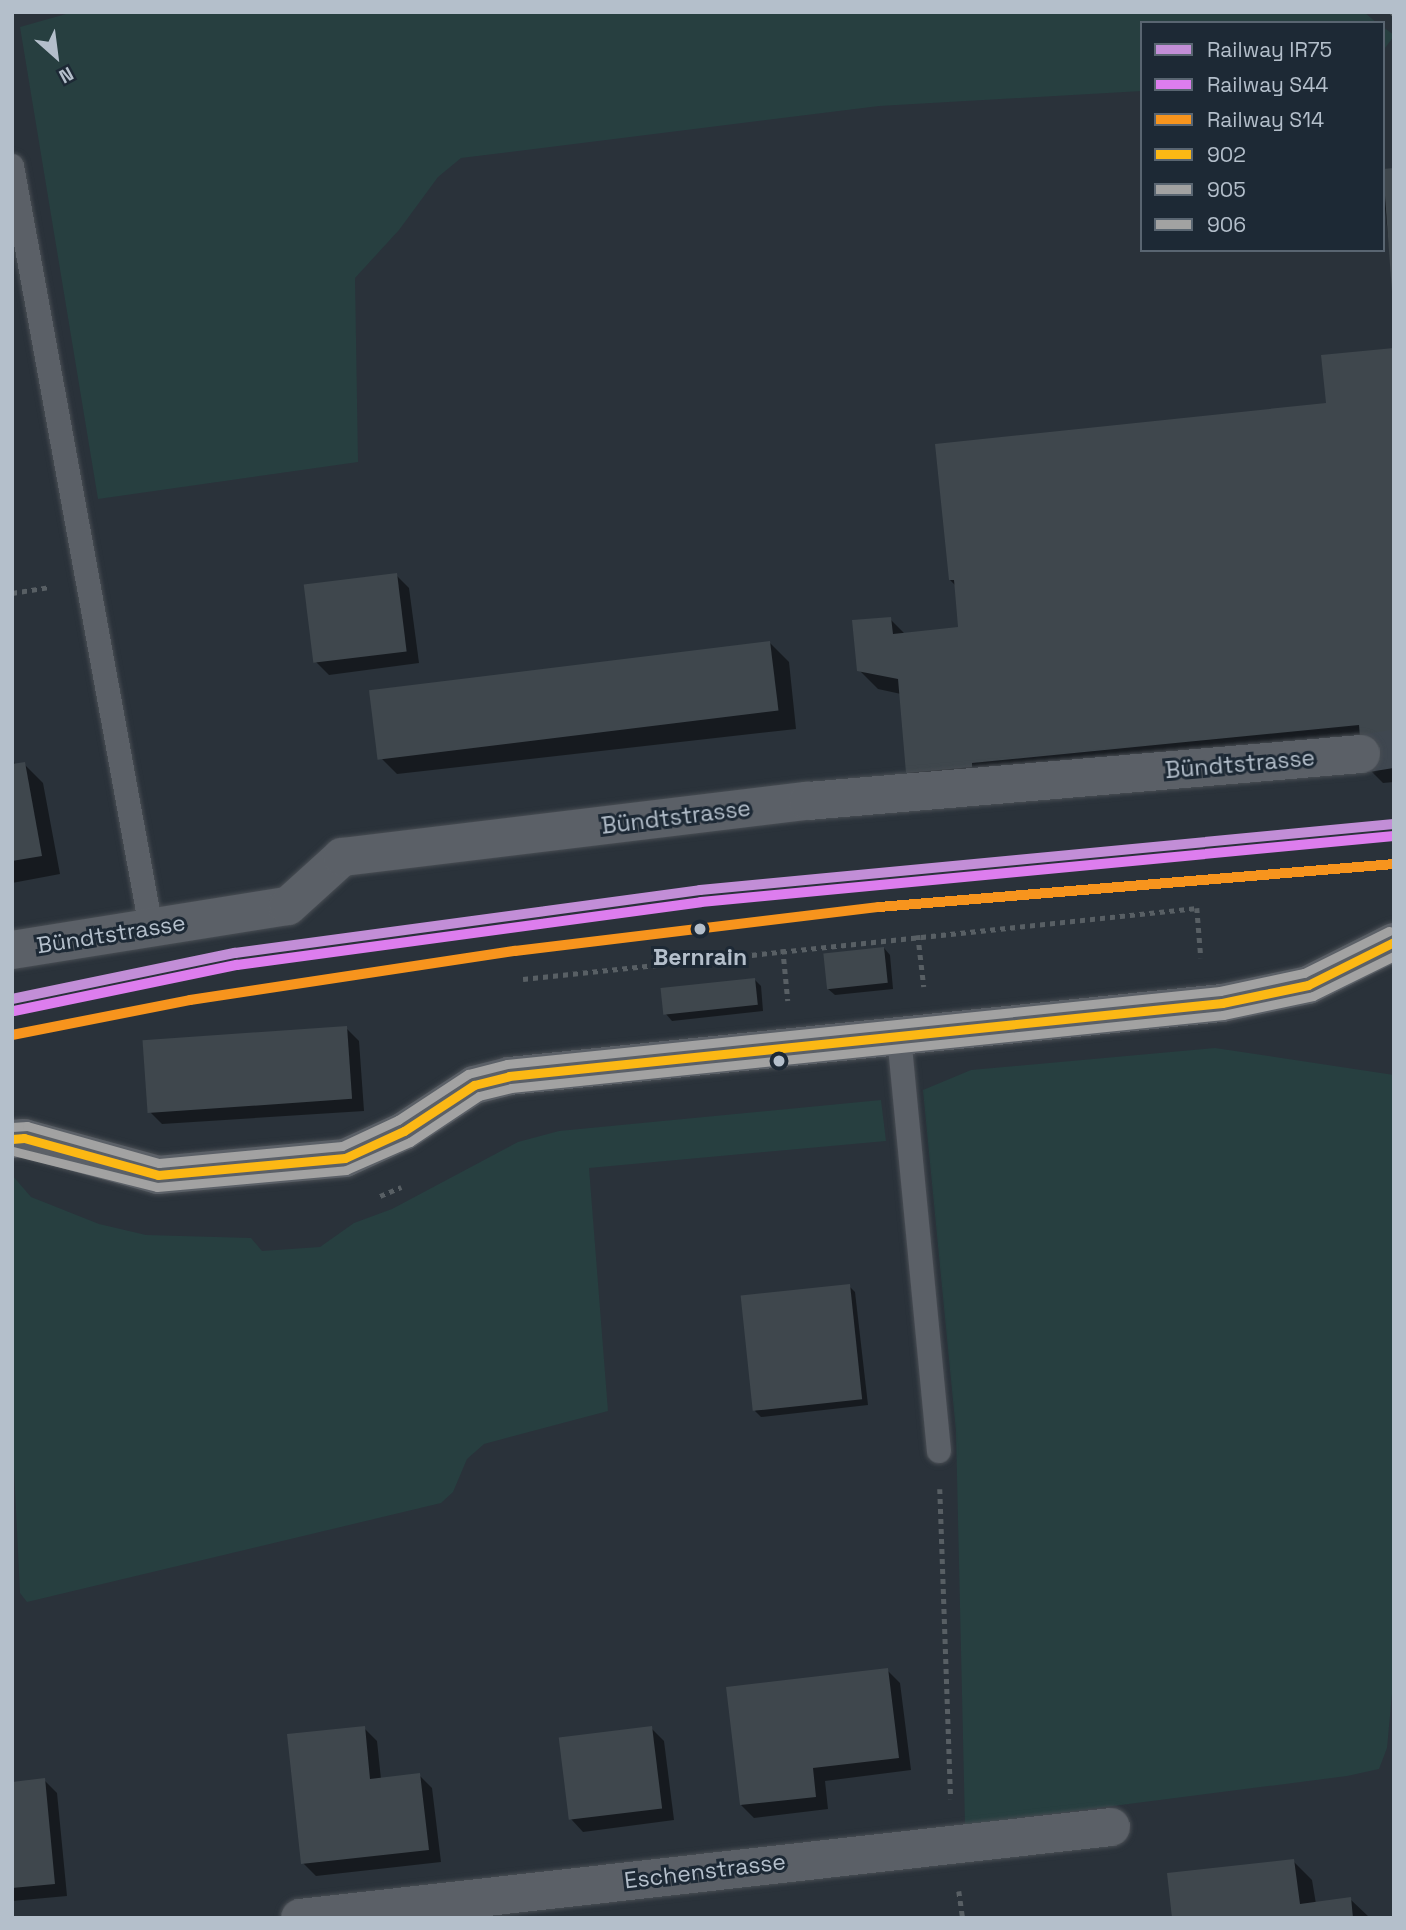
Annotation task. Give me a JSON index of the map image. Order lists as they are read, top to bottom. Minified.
{"streets":{"street":["Bündtstrasse","Eschenstrasse"]},"places":["Bernrain"],"lines":["rail line IR75","rail line S44","rail line S14","transit line 906","transit line 902","transit line 905"],"legend":["Railway IR75","Railway S44","Railway S14","902","905","906"],"north":"bottom right"}
